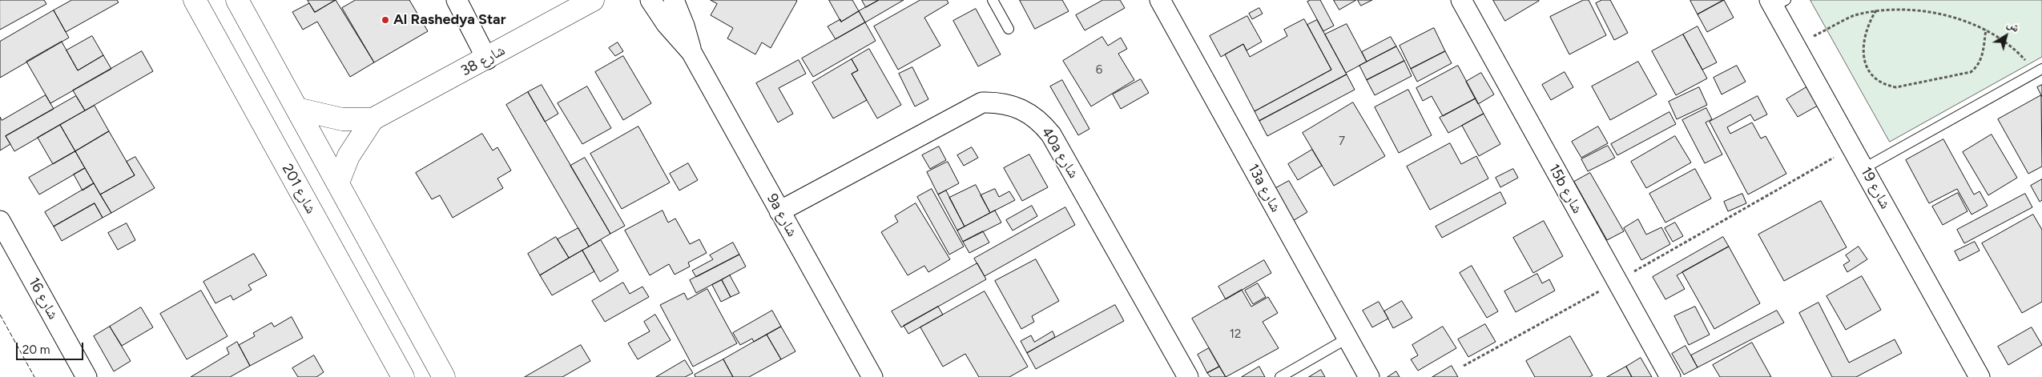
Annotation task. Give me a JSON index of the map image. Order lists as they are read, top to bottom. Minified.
{"streets":{"street":["شارع 38","40a شارع","13a شارع","شارع 19","شارع 201","15b شارع","9a شارع","شارع 16"]},"crossings":[["40a شارع","9a شارع"]],"places":["Al Rashedya Star"],"house_numbers":["6","7","12"],"scale_bar":"20 m","north":"top right"}
